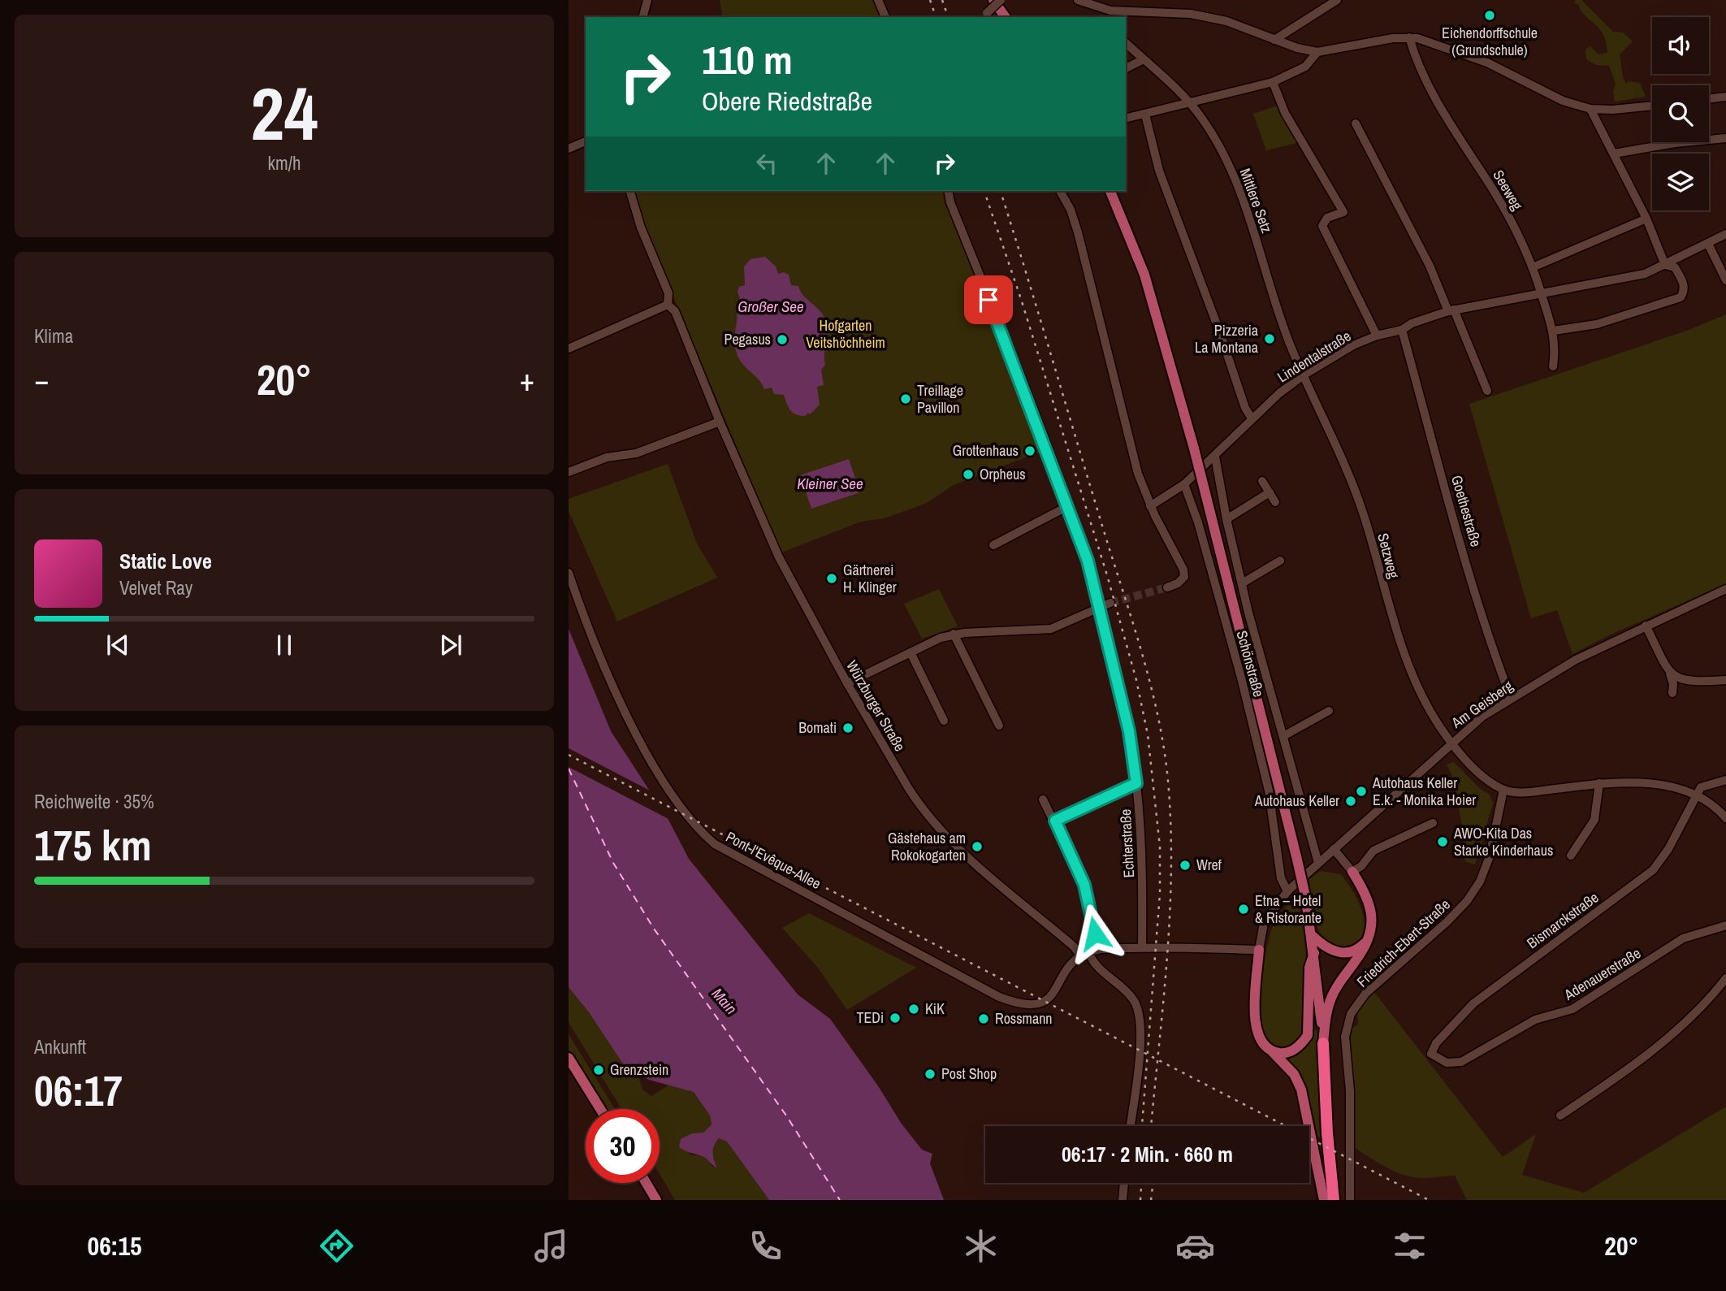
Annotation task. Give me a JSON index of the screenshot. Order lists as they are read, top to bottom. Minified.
{"streets":{"street":["Seeweg","Mittlere Setz","Lindentalstraße","Goethestraße","Setzweg","Schönstraße","Am Geisberg","Würzburger Straße","Echterstraße","Pont-l'Evêque-Allee","Bismarckstraße","Friedrich-Ebert-Straße","Adenauerstraße"]},"crossings":[["Seeweg","Lindentalstraße"],["Mittlere Setz","Lindentalstraße"],["Mittlere Setz","Setzweg"],["Lindentalstraße","Goethestraße"],["Lindentalstraße","Setzweg"],["Lindentalstraße","Schönstraße"],["Goethestraße","Am Geisberg"],["Setzweg","Am Geisberg"],["Setzweg","Friedrich-Ebert-Straße"],["Schönstraße","Am Geisberg"],["Würzburger Straße","Pont-l'Evêque-Allee"],["Bismarckstraße","Adenauerstraße"]],"water":["Großer See","Kleiner See","Main"],"parks":["Hofgarten Veitshöchheim"],"places":["Eichendorffschule (Grundschule)","Pizzeria La Montana","Pegasus","Treillage Pavillon","Grottenhaus","Orpheus","Gärtnerei H. Klinger","Bomati","Autohaus Keller E.k. - Monika Hoier","Autohaus Keller","AWO-Kita Das Starke Kinderhaus","Gästehaus am Rokokogarten","Wref","Etna – Hotel & Ristorante","KiK","TEDi","Rossmann","Grenzstein","Post Shop"],"page":{"tile":[["24","km/h"],"Klima",["Reichweite · 35%","175 km"],["Ankunft","06:17"]],"turn":["110 m","Obere Riedstraße"],"heat":["−","20°","+"],"song":["Static Love","Velvet Ray"],"limit":"30","trip":"06:17 · 2 Min. · 660 m","tabs":["06:15","20°"]}}
